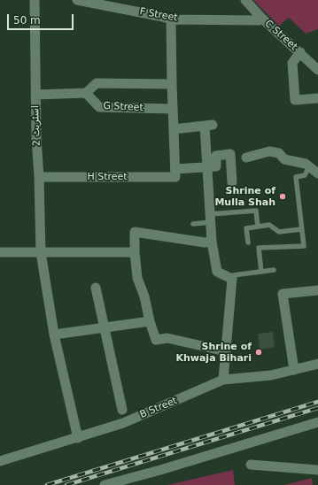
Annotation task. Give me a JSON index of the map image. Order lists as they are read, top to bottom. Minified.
{"streets":{"street":["F Street","C Street","G Street","اسٹریٹ 2","H Street","B Street"]},"crossings":[["F Street","C Street"],["اسٹریٹ 2","H Street"],["اسٹریٹ 2","B Street"]],"places":["Shrine of Mulla Shah","Shrine of Khwaja Bihari"],"scale_bar":"50 m"}
